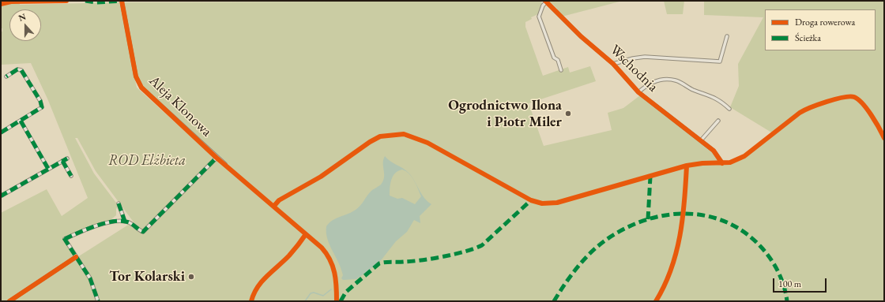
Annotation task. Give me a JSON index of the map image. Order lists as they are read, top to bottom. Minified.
{"streets":{"street":["Wschodnia","Aleja Klonowa"]},"parks":["ROD Elżbieta"],"places":["Ogrodnictwo Ilona i Piotr Miler","Tor Kolarski"],"legend":["Droga rowerowa","Ścieżka"],"scale_bar":"100 m","north":"top"}
